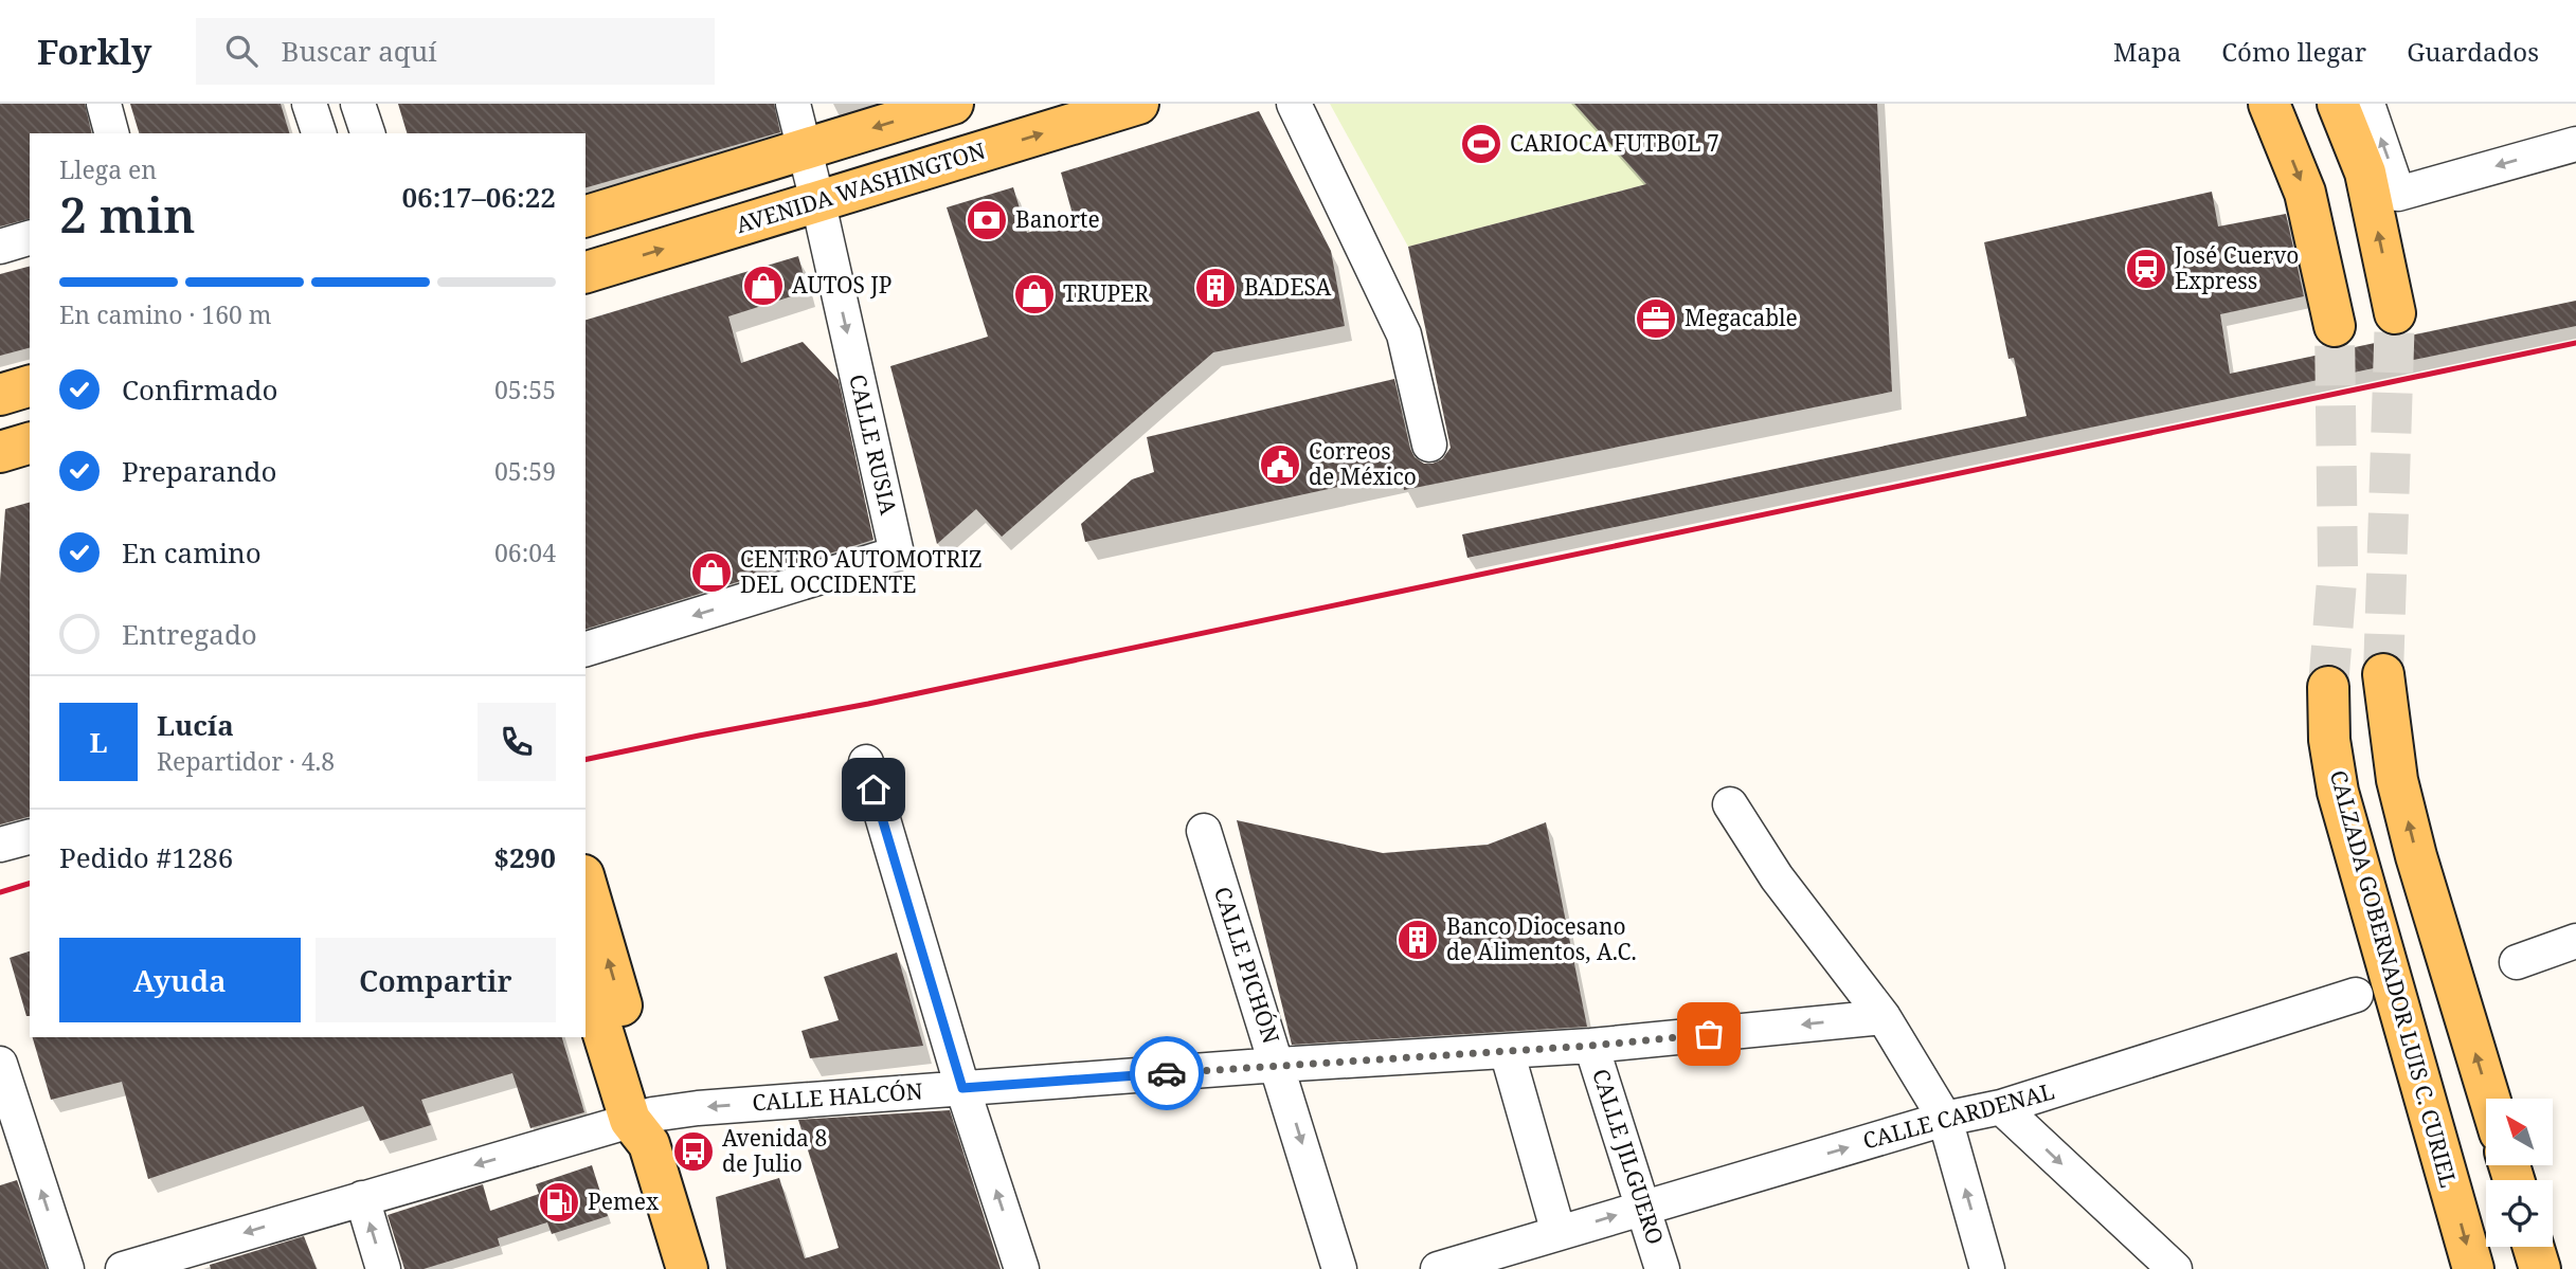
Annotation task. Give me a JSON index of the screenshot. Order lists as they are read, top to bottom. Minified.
{"streets":{"main road":["AVENIDA WASHINGTON","CALZADA GOBERNADOR LUIS C. CURIEL"],"street":["CALLE RUSIA","CALLE PICHÓN","CALLE HALCÓN","CALLE CARDENAL","CALLE JILGUERO"]},"crossings":[["AVENIDA WASHINGTON","CALLE RUSIA"],["CALLE PICHÓN","CALLE HALCÓN"],["CALLE HALCÓN","CALLE JILGUERO"],["CALLE CARDENAL","CALLE JILGUERO"]],"one_way":["CALLE HALCÓN","CALLE CARDENAL"],"places":{"sports":["CARIOCA FUTBOL 7"],"bank":["Banorte"],"station":["José Cuervo Express"],"shop":["AUTOS JP","TRUPER","CENTRO AUTOMOTRIZ DEL OCCIDENTE"],"building":["BADESA","Banco Diocesano de Alimentos, A.C."],"office":["Megacable"],"public building":["Correos de México"],"bus stop":["Avenida 8 de Julio"],"fuel station":["Pemex"]},"north":"top left","page":{"header":"Forkly","search":"Buscar aquí","nav":["Mapa","Cómo llegar","Guardados"],"heading":["2 min","Llega en","06:17–06:22"],"panel":["Lucía","Repartidor · 4.8","Pedido #1286","$290"],"bar":"En camino · 160 m","list":[["Confirmado","05:55"],["Preparando","05:59"],["En camino","06:04"],"Entregado"],"round":"L","buttons":["Ayuda","Compartir"]}}
